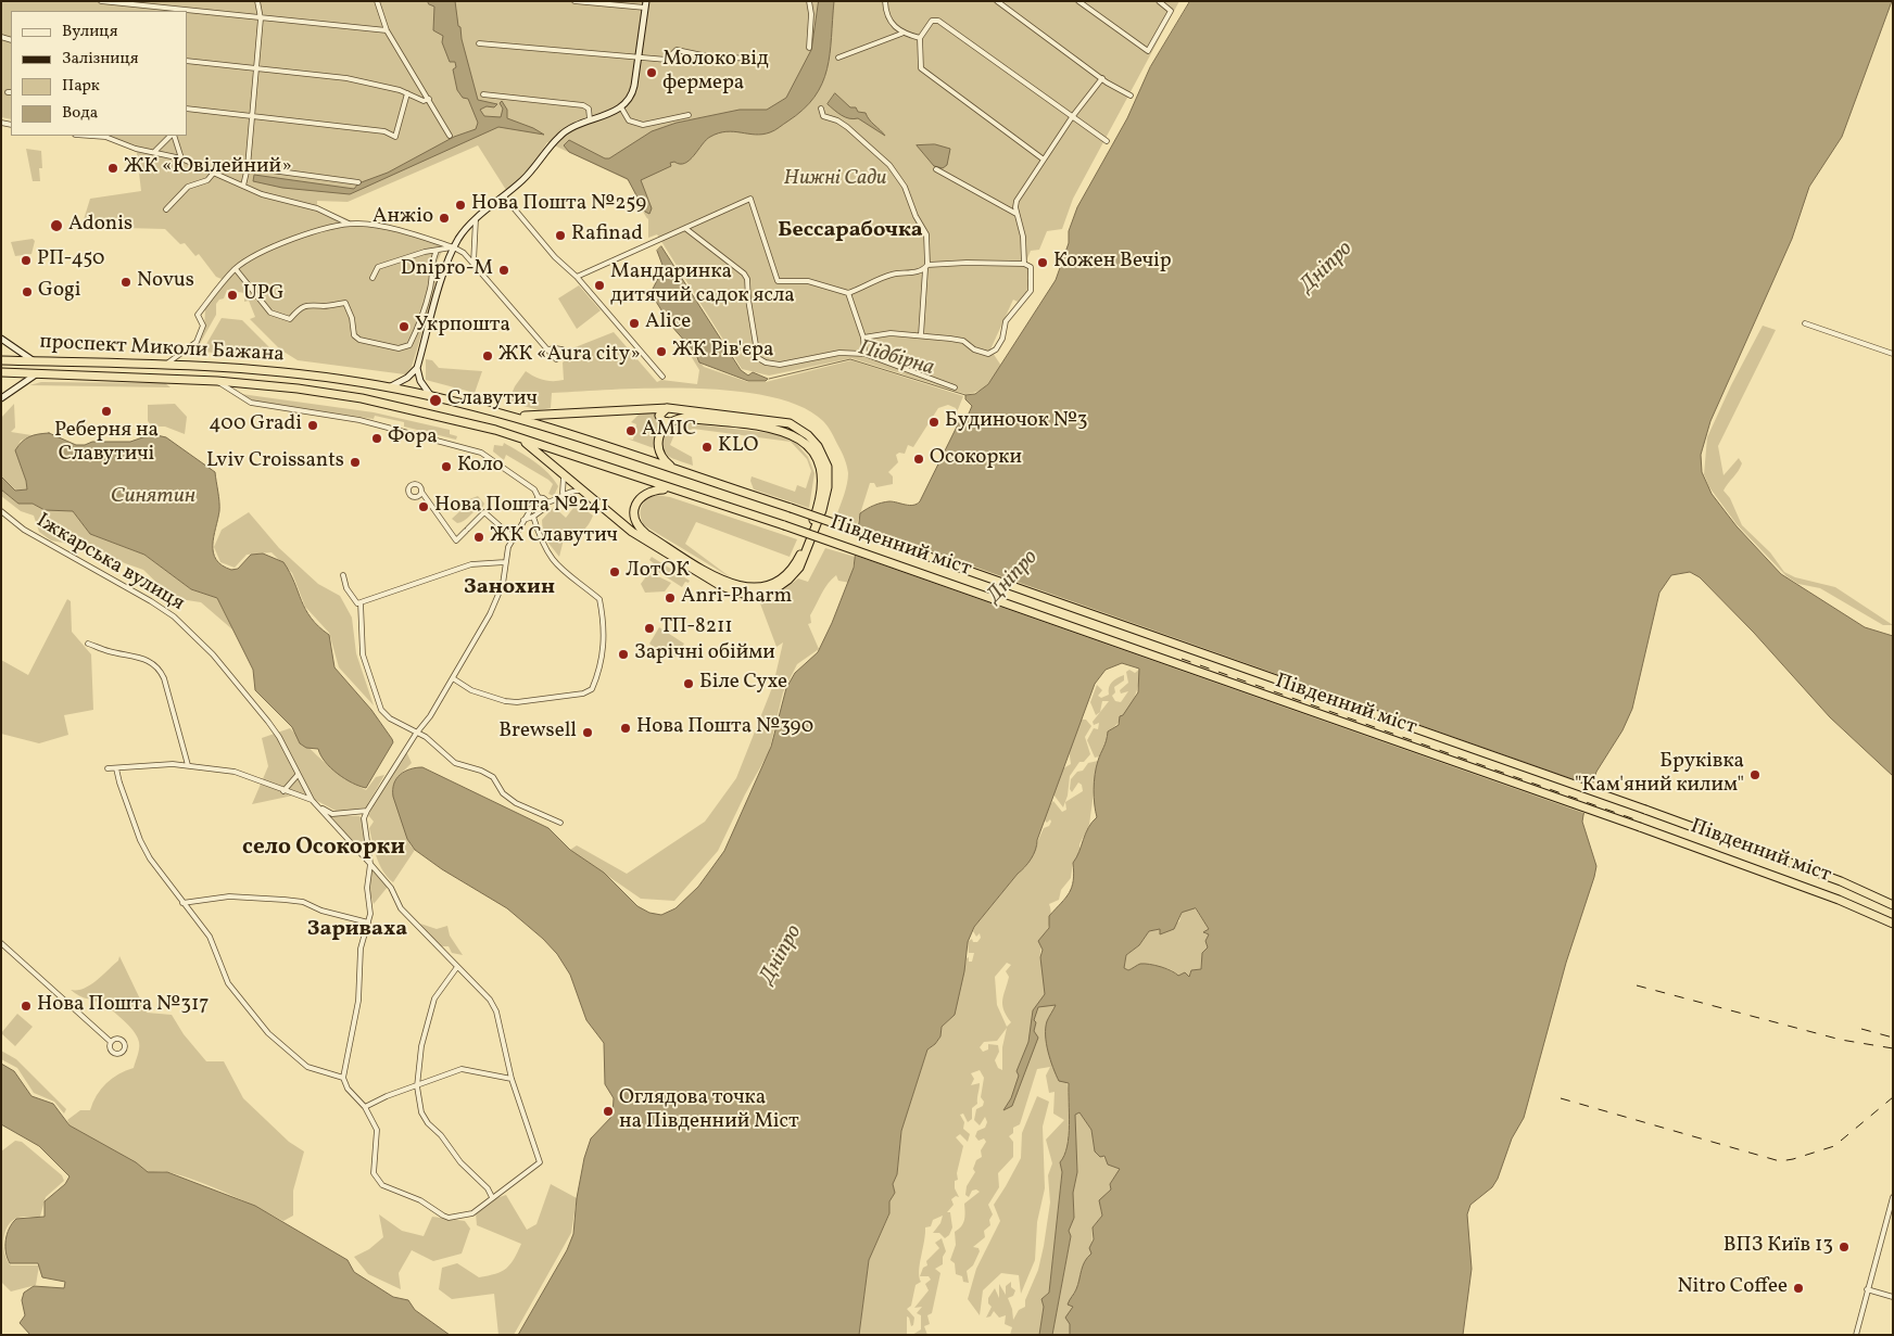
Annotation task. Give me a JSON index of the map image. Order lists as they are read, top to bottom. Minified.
{"streets":{"highway":["проспект Миколи Бажана","Південний міст"],"street":["Іжкарська вулиця"]},"crossings":[["проспект Миколи Бажана","Південний міст"]],"districts":["Бессарабочка","Занохин","село Осокорки","Зариваха"],"water":["Дніпро","Підбірна","Синятин"],"parks":["Нижні Сади"],"places":["Молоко від фермера","ЖК «Ювілейний»","Нова Пошта №259","Анжіо","Adonis","Rafinad","РП-450","Кожен Вечір","Dnipro-M","Novus","Мандаринка дитячий садок ясла","Gogi","UPG","Alice","Укрпошта","ЖК Рів'єра","ЖК «Aura city»","Славутич","Реберня на Славутичі","Будиночок №3","400 Gradi","AMIC","Фора","KLO","Осокорки","Lviv Croissants","Коло","Нова Пошта №241","ЖК Славутич","ЛотОК","Anri-Pharm","ТП-8211","Зарічні обійми","Біле Сухе","Нова Пошта №390","Brewsell","Бруківка \"Кам'яний килим\"","Нова Пошта №317","Оглядова точка на Південний Міст","ВПЗ Київ 13","Nitro Coffee"],"legend":["Вулиця","Залізниця","Парк","Вода"]}
